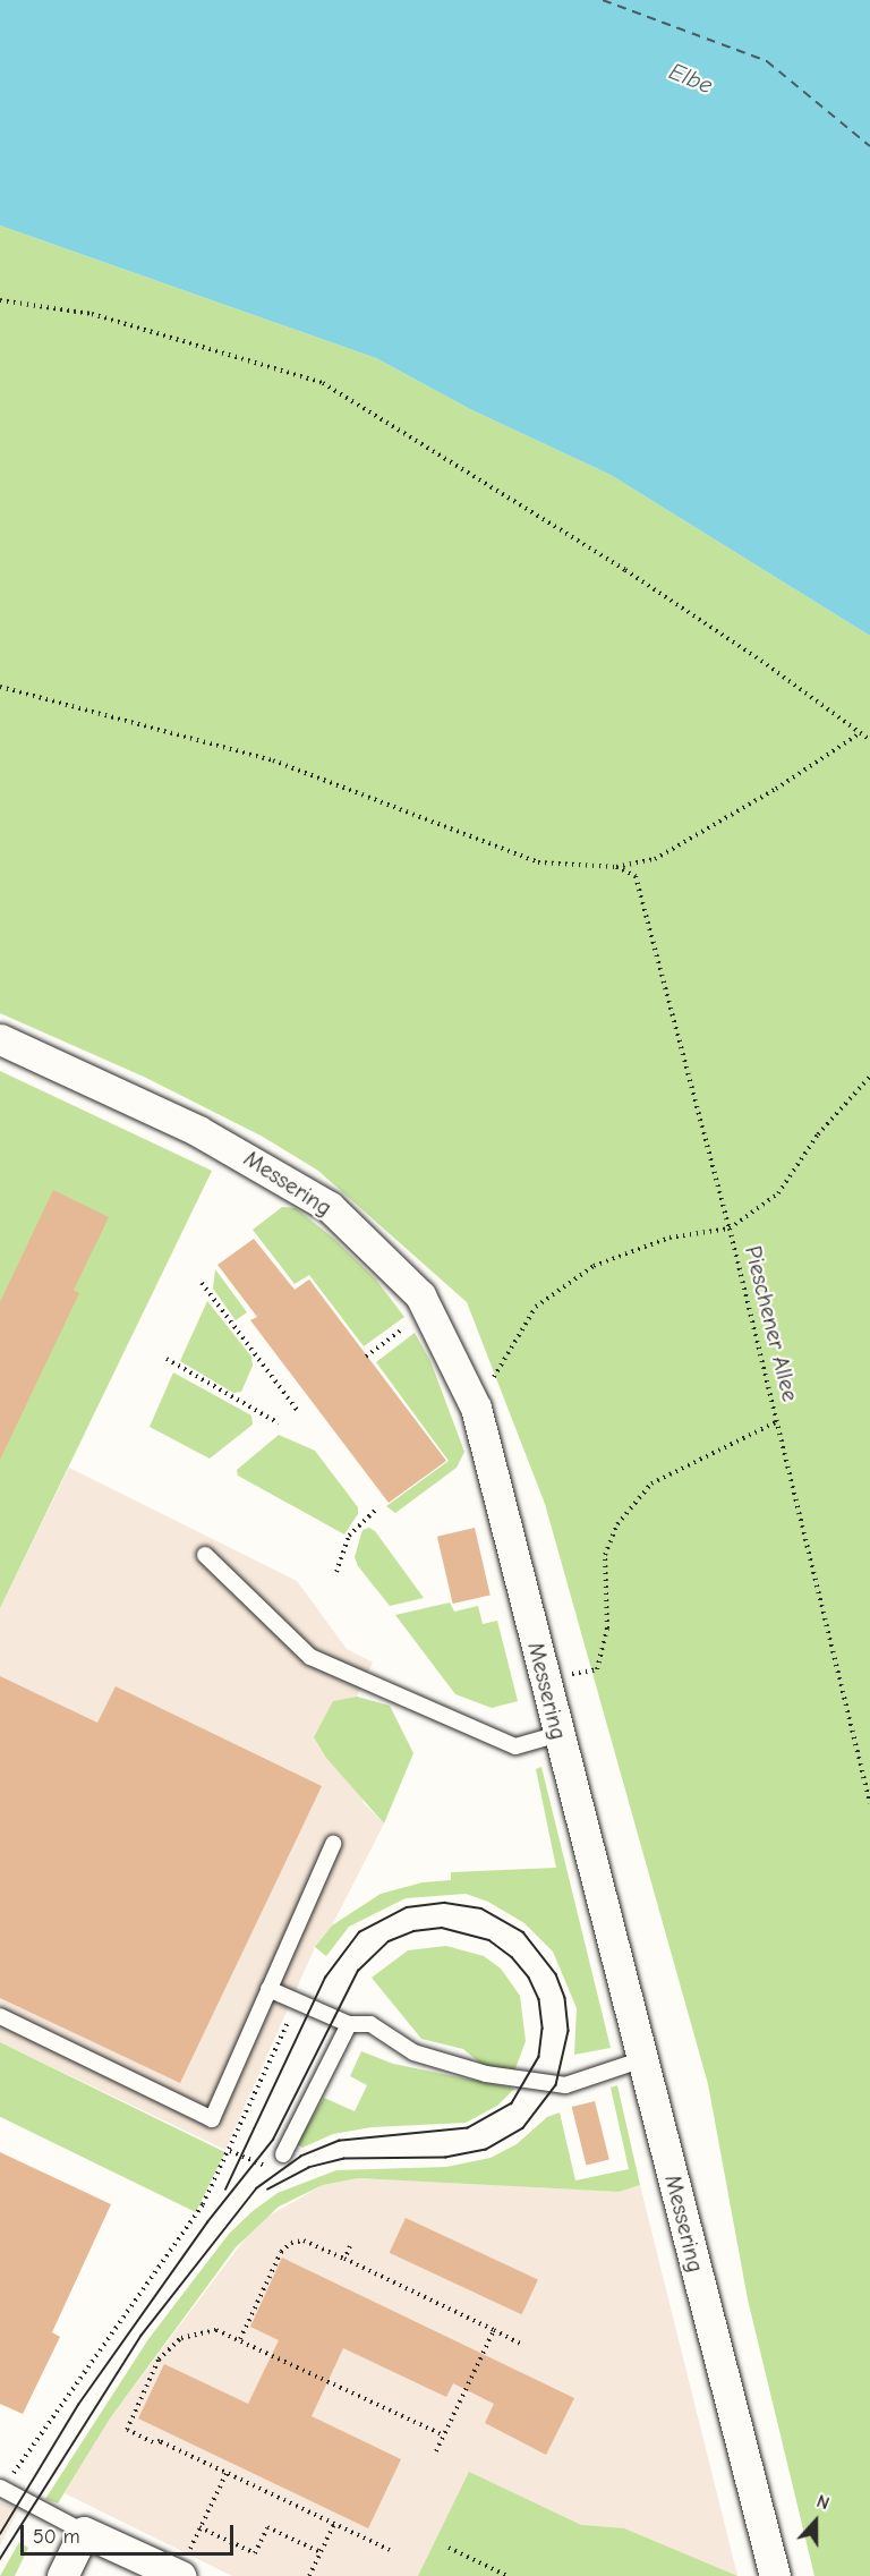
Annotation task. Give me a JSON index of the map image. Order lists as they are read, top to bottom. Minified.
{"streets":{"street":["Messering"],"path":["Pieschener Allee"]},"water":["Elbe"],"scale_bar":"50 m","north":"top"}
